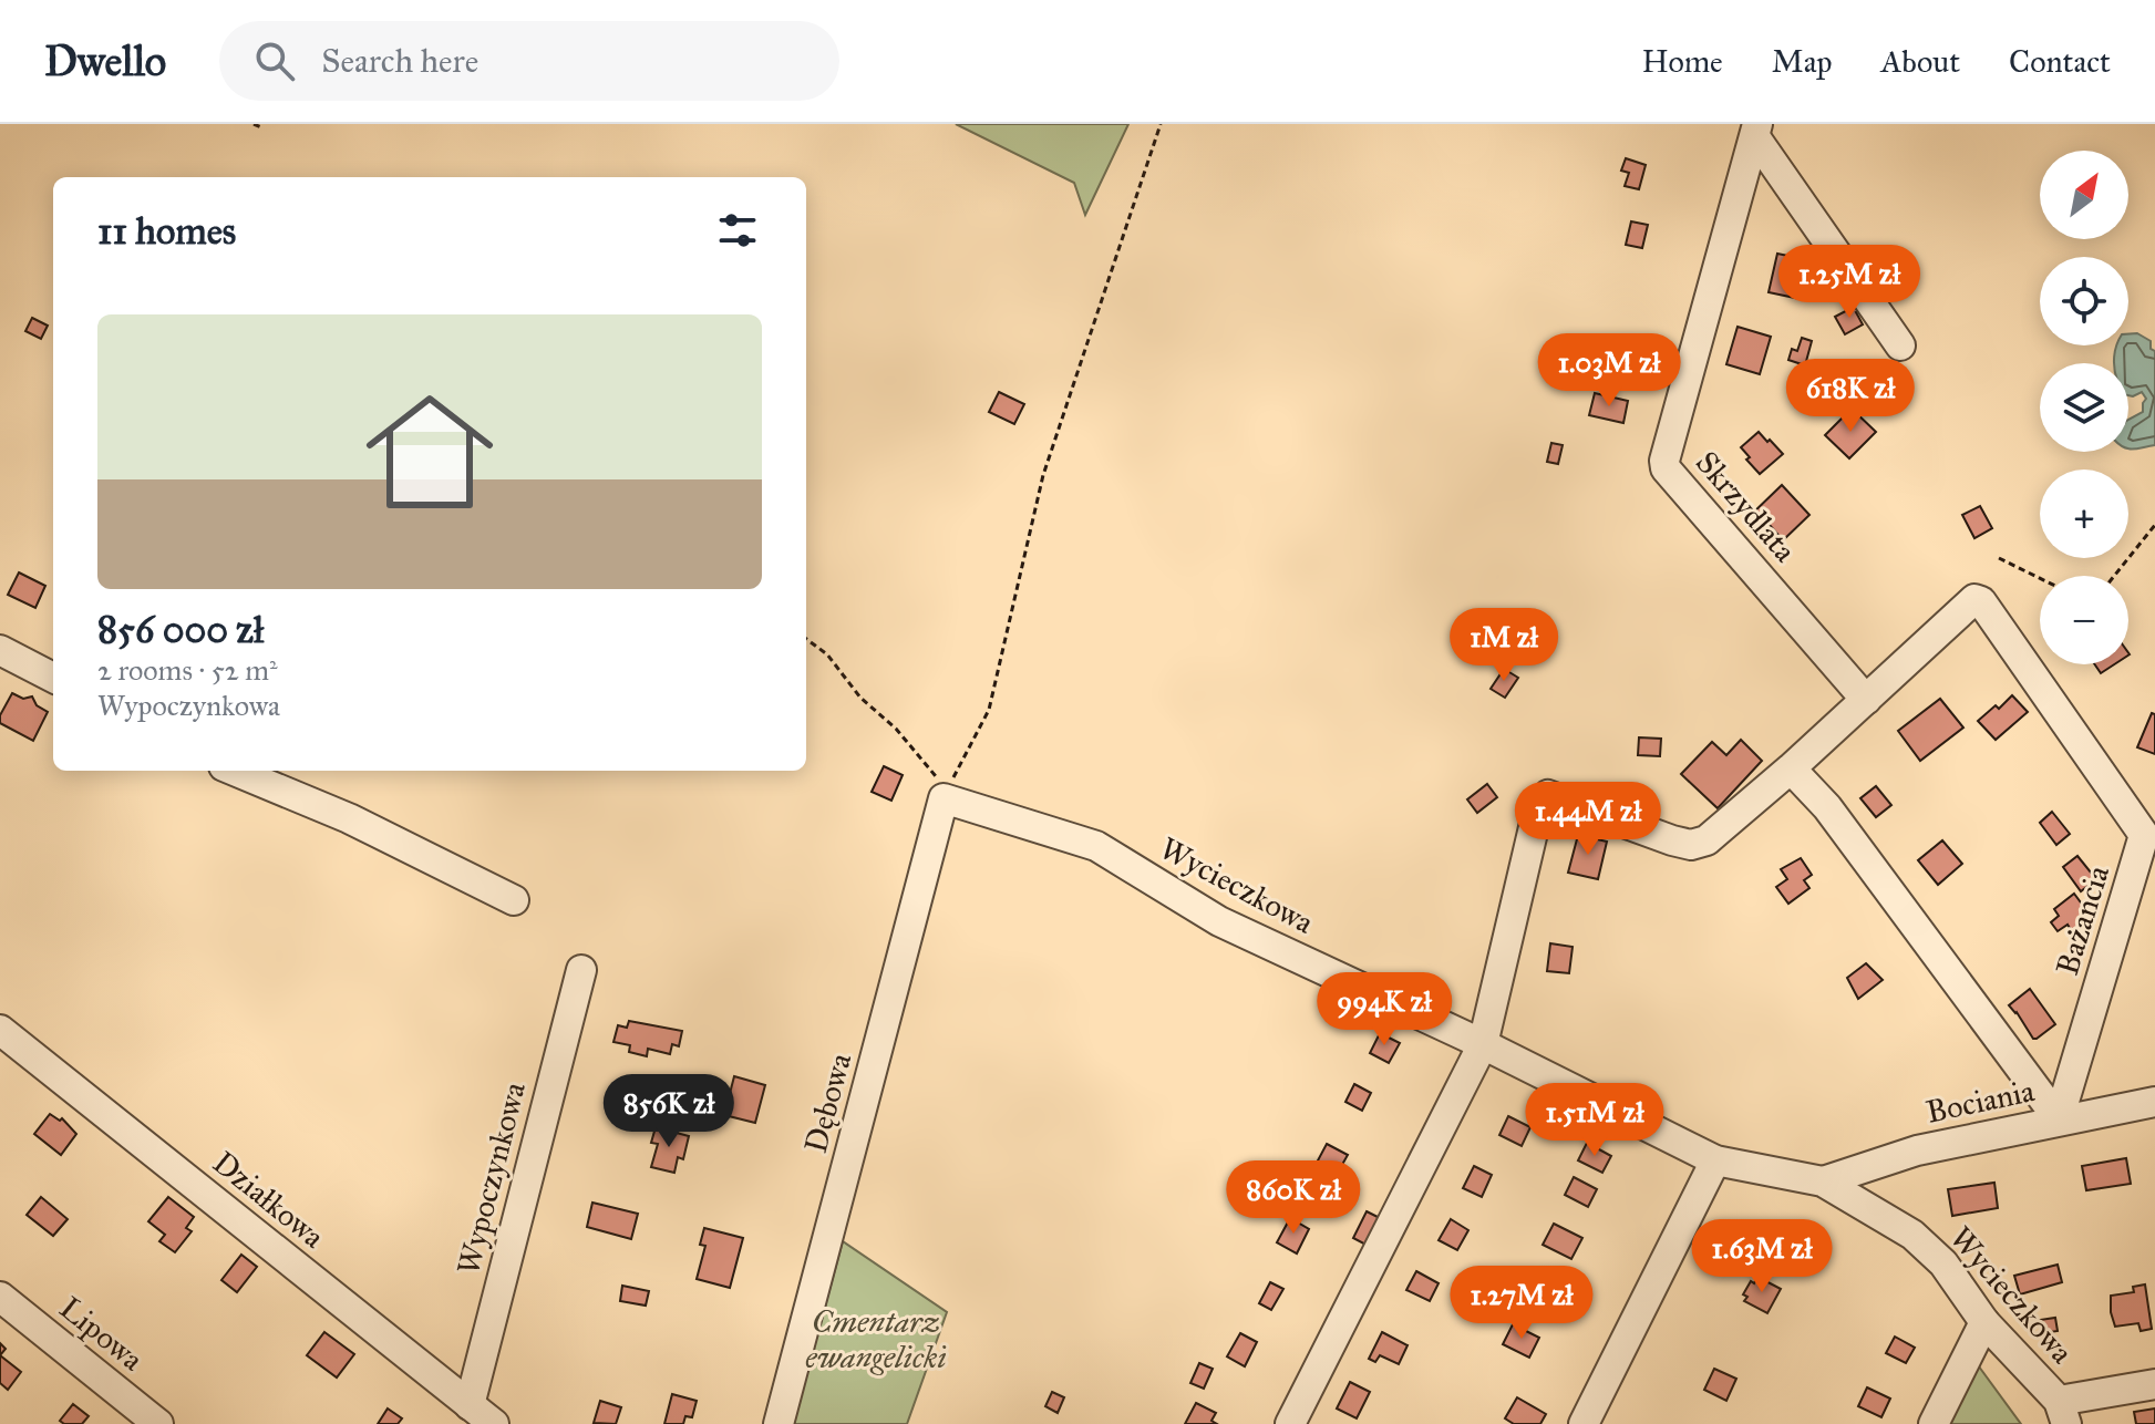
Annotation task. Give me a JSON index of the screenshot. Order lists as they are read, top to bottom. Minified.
{"streets":{"street":["Skrzydlata","Wycieczkowa","Bażancia","Bociania","Dębowa","Wypoczynkowa","Działkowa","Lipowa"]},"crossings":[["Skrzydlata","Bażancia"],["Wycieczkowa","Bażancia"],["Wycieczkowa","Bociania"],["Wycieczkowa","Dębowa"],["Bażancia","Bociania"],["Wypoczynkowa","Działkowa"]],"parks":["Cmentarz ewangelicki"],"north":"top right","page":{"header":"Dwello","search":"Search here","nav":["Home","Map","About","Contact"],"map_buttons":["+","−"],"heading":"11 homes","price":["1.25M zł","1.03M zł","618K zł","1M zł","1.44M zł","994K zł","856K zł","1.51M zł","860K zł","1.63M zł","1.27M zł"],"list":[{"name":"856 000 zł","note":"2 rooms · 52 m² · Wypoczynkowa"}]}}
